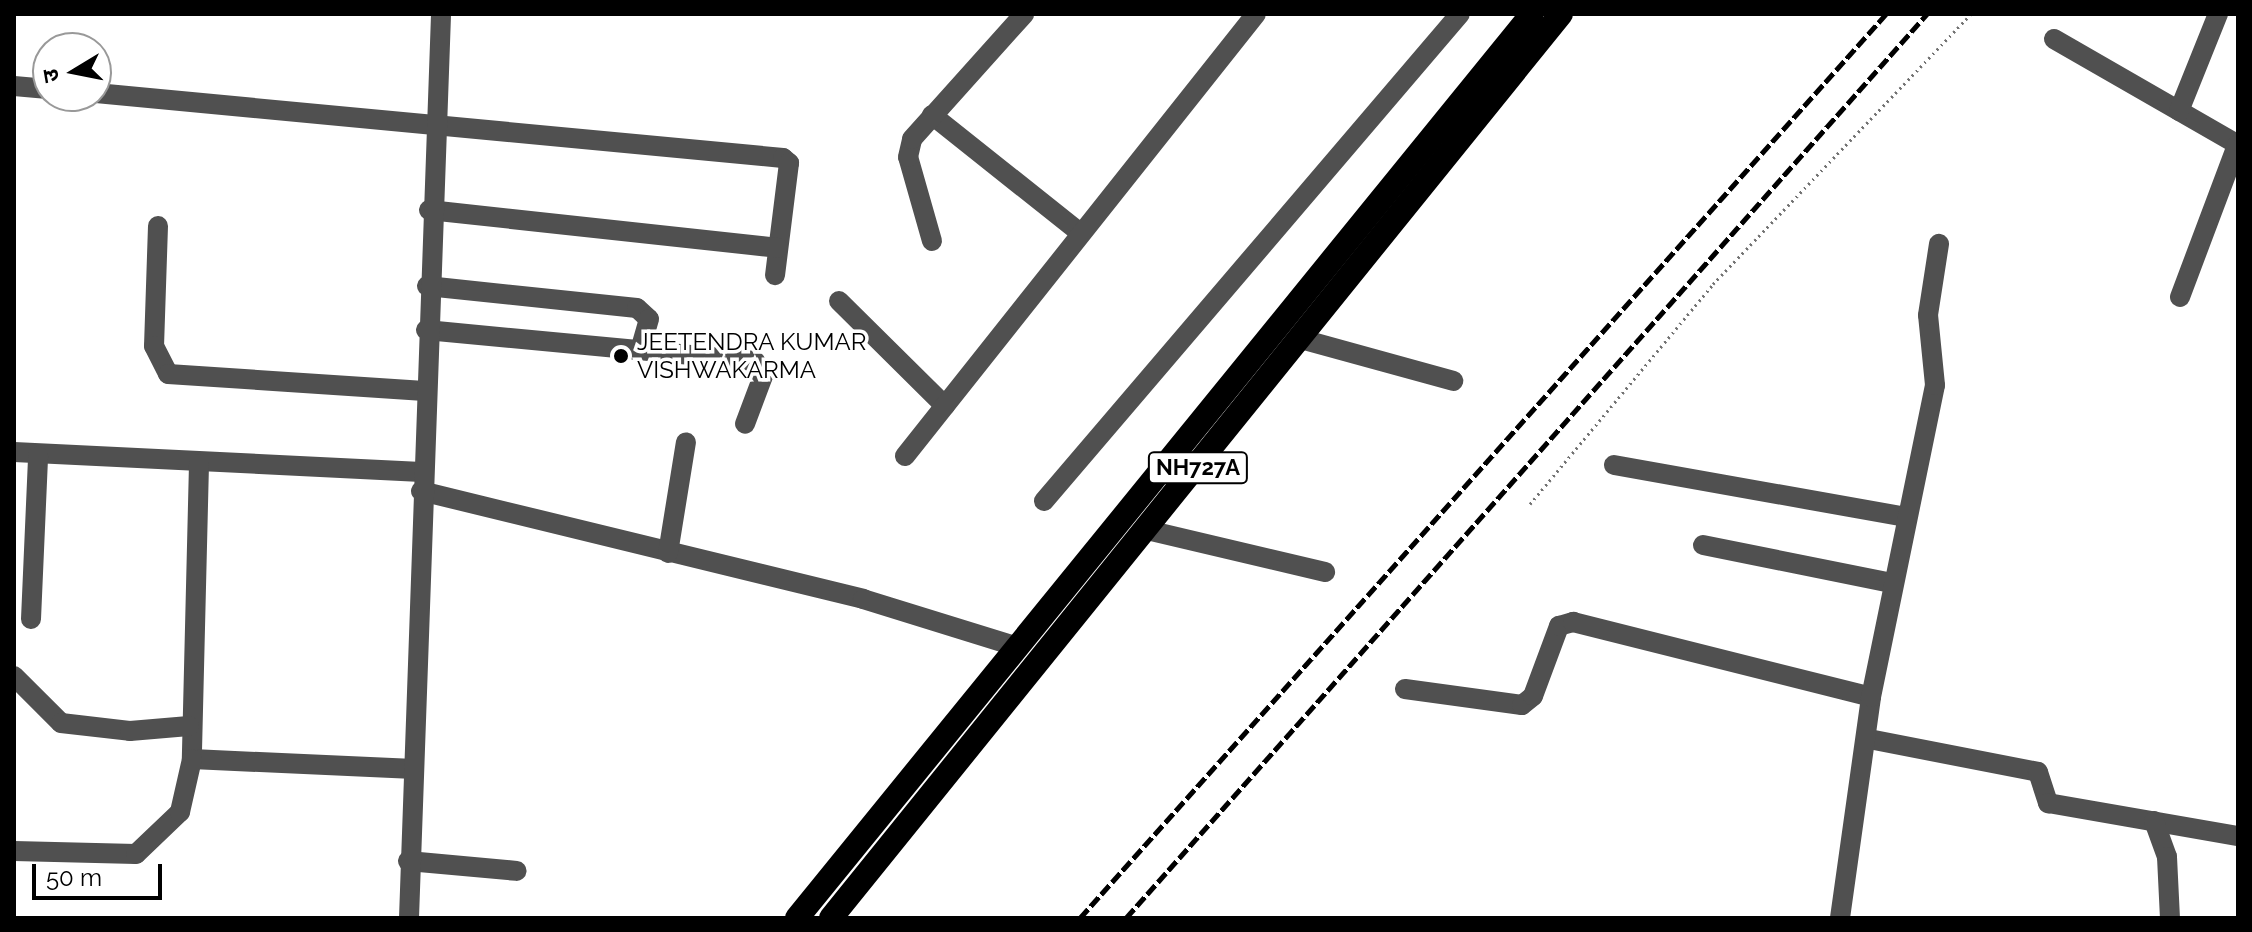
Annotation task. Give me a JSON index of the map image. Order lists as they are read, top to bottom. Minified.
{"streets":{"highway":["NH727A"]},"places":["JEETENDRA KUMAR VISHWAKARMA"],"scale_bar":"50 m","north":"left"}
